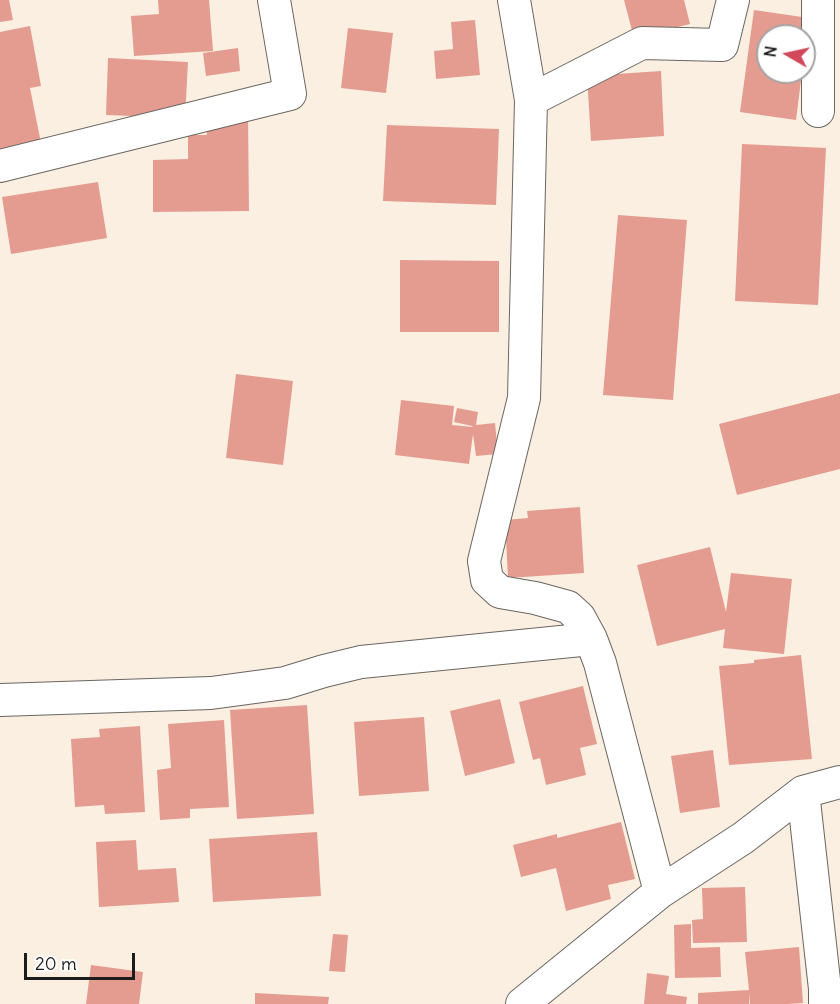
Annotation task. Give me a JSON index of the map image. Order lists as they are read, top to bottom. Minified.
{"scale_bar":"20 m","north":"left"}
